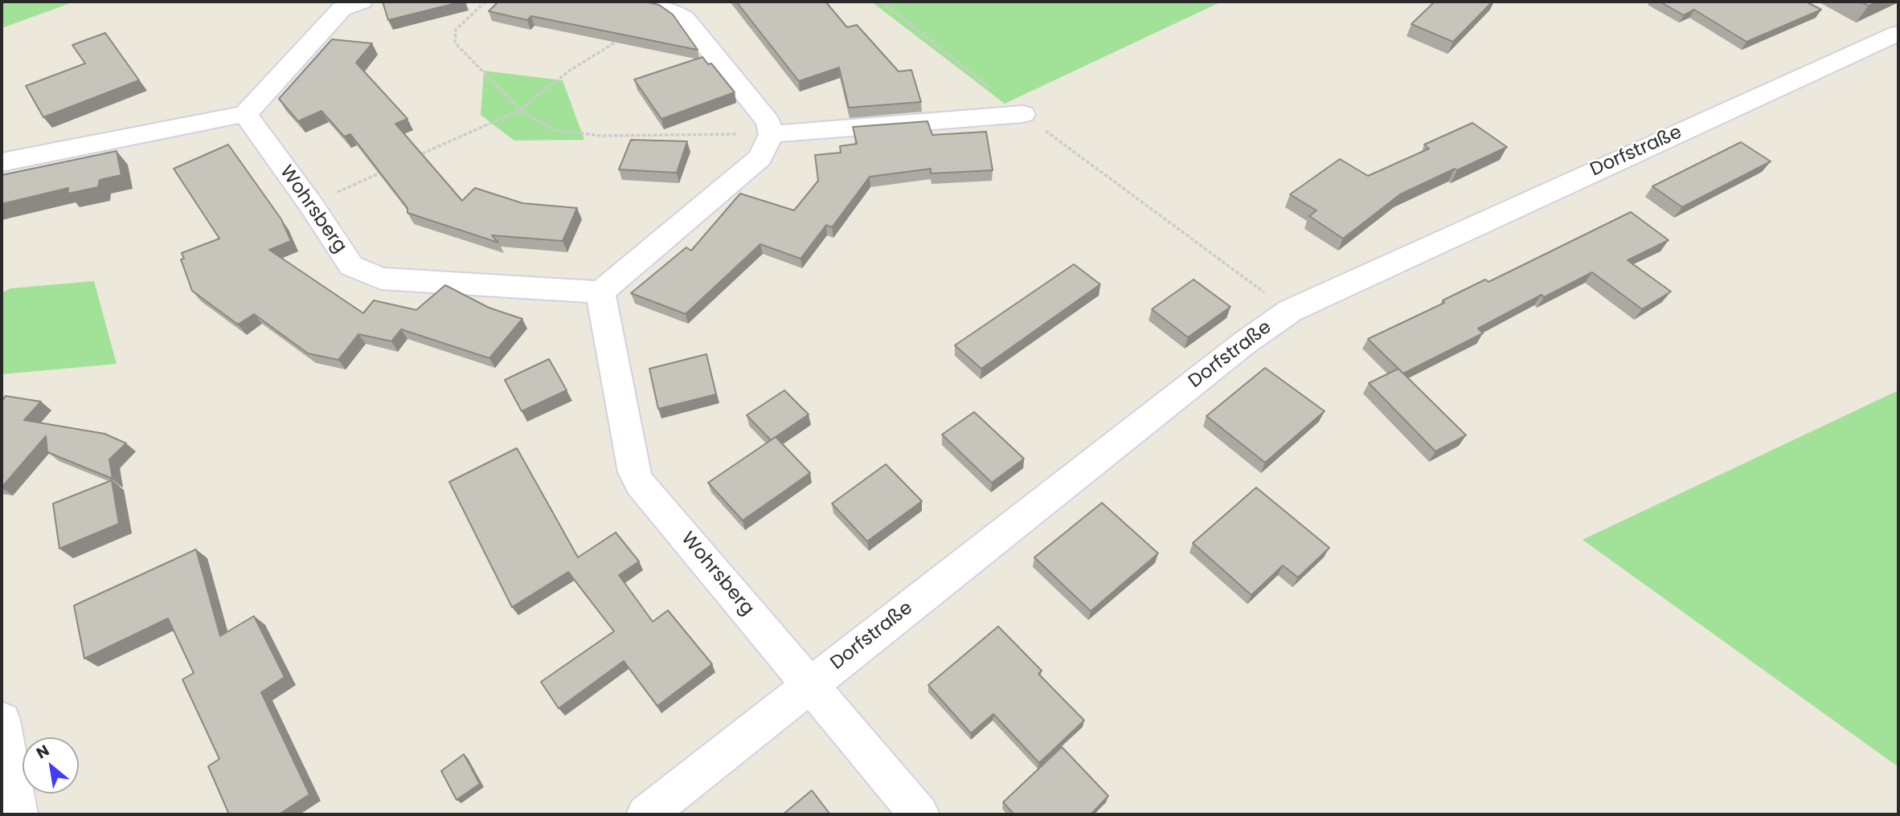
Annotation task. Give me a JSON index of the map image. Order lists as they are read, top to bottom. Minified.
{"streets":{"street":["Dorfstraße","Wohrsberg"]},"crossings":[["Dorfstraße","Wohrsberg"]],"north":"top left"}
